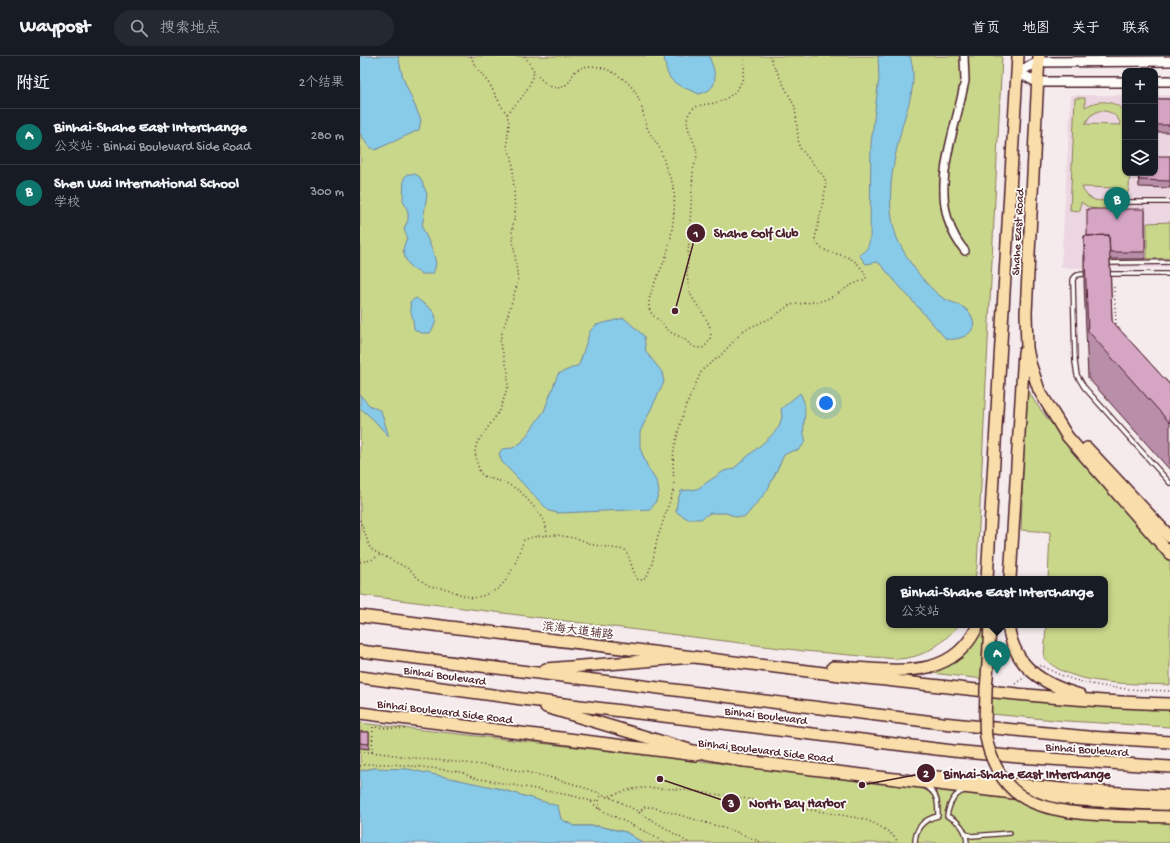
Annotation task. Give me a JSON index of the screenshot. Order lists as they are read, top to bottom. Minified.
{"streets":{"main road":["Shahe East Road","滨海大道辅路","Binhai Boulevard","Binhai Boulevard Side Road"]},"places":["Shahe Golf Club","North Bay Harbor","Binhai-Shahe East Interchange"],"page":{"header":"Waypost","search":"搜索地点","nav":["首页","地图","关于","联系"],"heading":["附近","2个结果"],"map_buttons":["+","−"],"list":[{"mark":"A","name":"Binhai-Shahe East Interchange","note":"公交站 · Binhai Boulevard Side Road","value":"280 m"},{"mark":"B","name":"Shen Wai International School","note":"学校","value":"300 m"}],"pins":["B","A"],"popup":["Binhai-Shahe East Interchange","公交站"]}}
